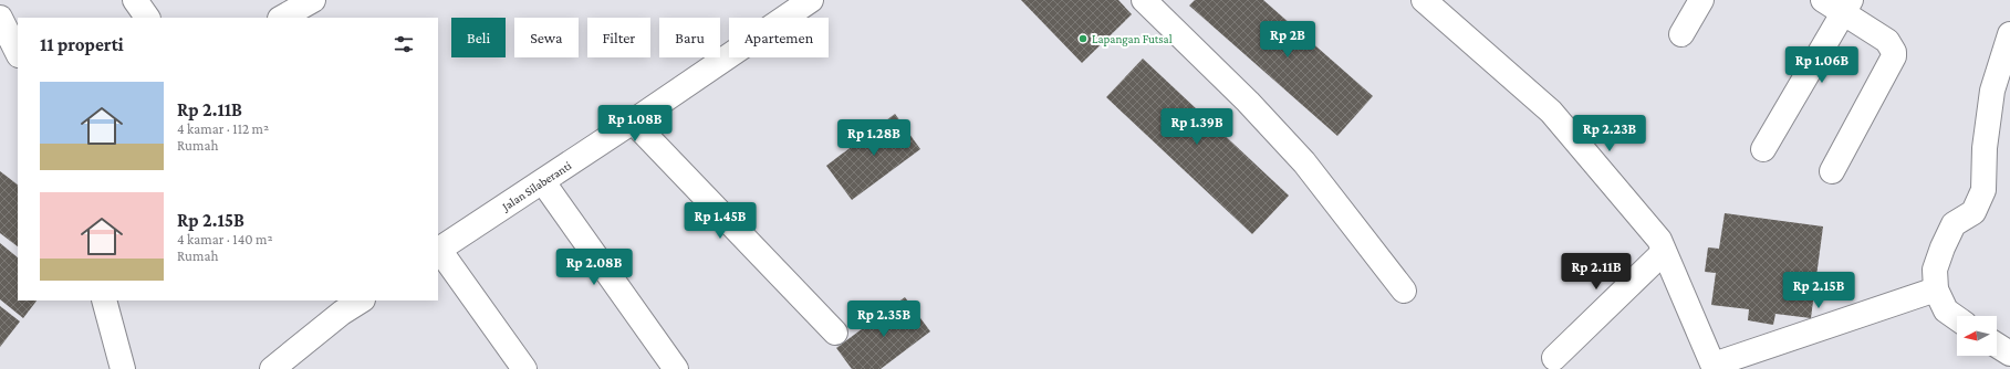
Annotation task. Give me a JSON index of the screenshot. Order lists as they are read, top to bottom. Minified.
{"streets":{"street":["Jalan Silaberanti"]},"places":["Lapangan Futsal"],"north":"left","page":{"chip":["Beli","Sewa","Filter","Baru","Apartemen"],"heading":"11 properti","price":["Rp 2B","Rp 1.06B","Rp 1.08B","Rp 1.39B","Rp 2.23B","Rp 1.28B","Rp 1.45B","Rp 2.08B","Rp 2.11B","Rp 2.15B","Rp 2.35B"],"list":[{"name":"Rp 2.11B","note":"4 kamar · 112 m² · Rumah"},{"name":"Rp 2.15B","note":"4 kamar · 140 m² · Rumah"}]}}
